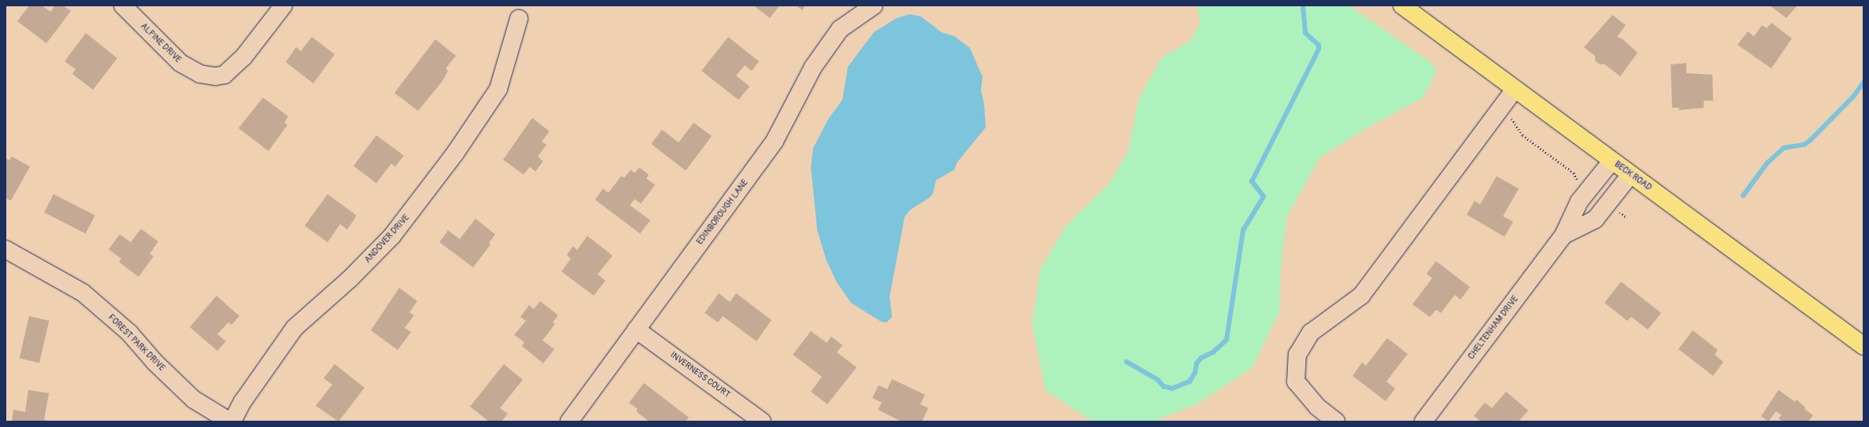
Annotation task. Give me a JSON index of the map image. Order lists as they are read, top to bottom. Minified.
{"streets":{"main road":["BECK ROAD"],"street":["ALPINE DRIVE","EDINBOROUGH LANE","ANDOVER DRIVE","CHELTENHAM DRIVE","FOREST PARK DRIVE","INVERNESS COURT"]},"crossings":[["BECK ROAD","CHELTENHAM DRIVE"],["EDINBOROUGH LANE","INVERNESS COURT"],["ANDOVER DRIVE","FOREST PARK DRIVE"]]}
